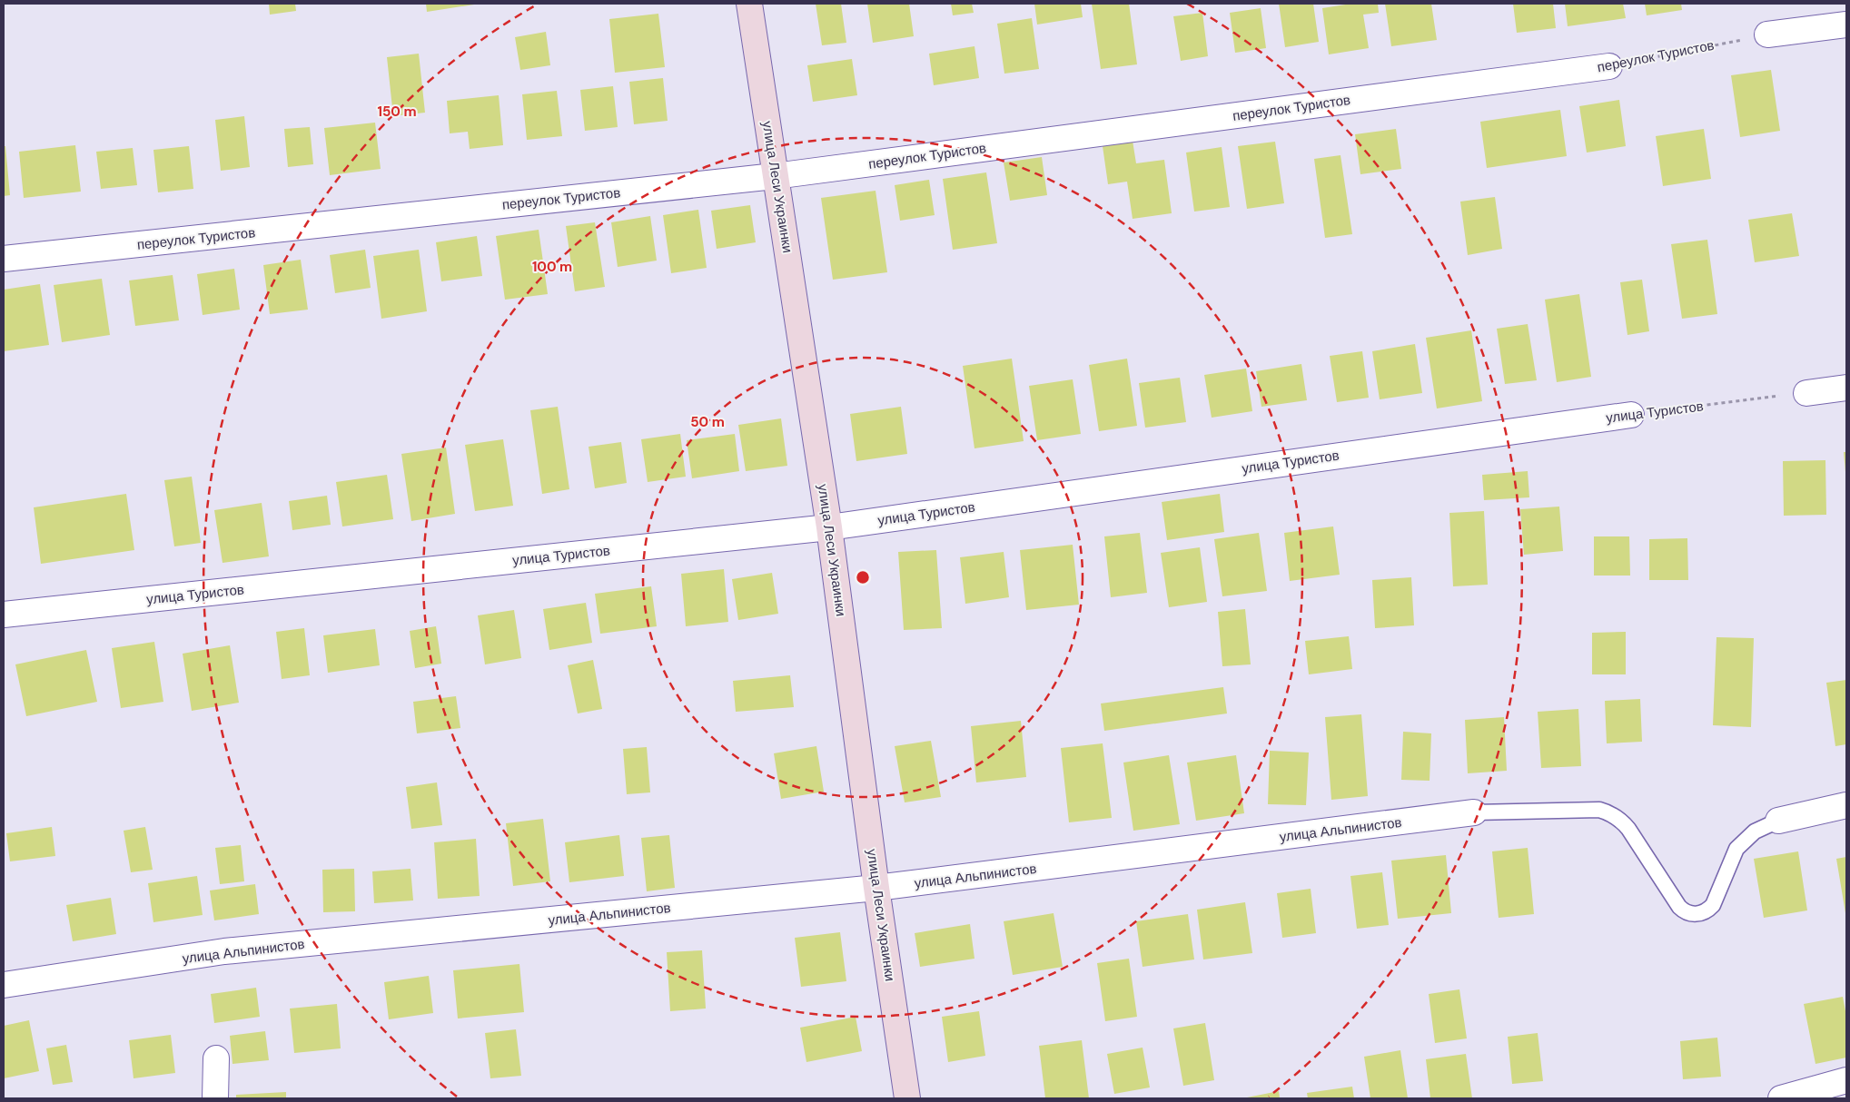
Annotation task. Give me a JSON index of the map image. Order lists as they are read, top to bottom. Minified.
{"streets":{"main road":["улица Леси Украинки"],"street":["переулок Туристов","улица Туристов","улица Альпинистов"]},"crossings":[["переулок Туристов","улица Леси Украинки"],["улица Леси Украинки","улица Туристов"],["улица Леси Украинки","улица Альпинистов"]],"rings":["150 m","100 m","50 m"]}
